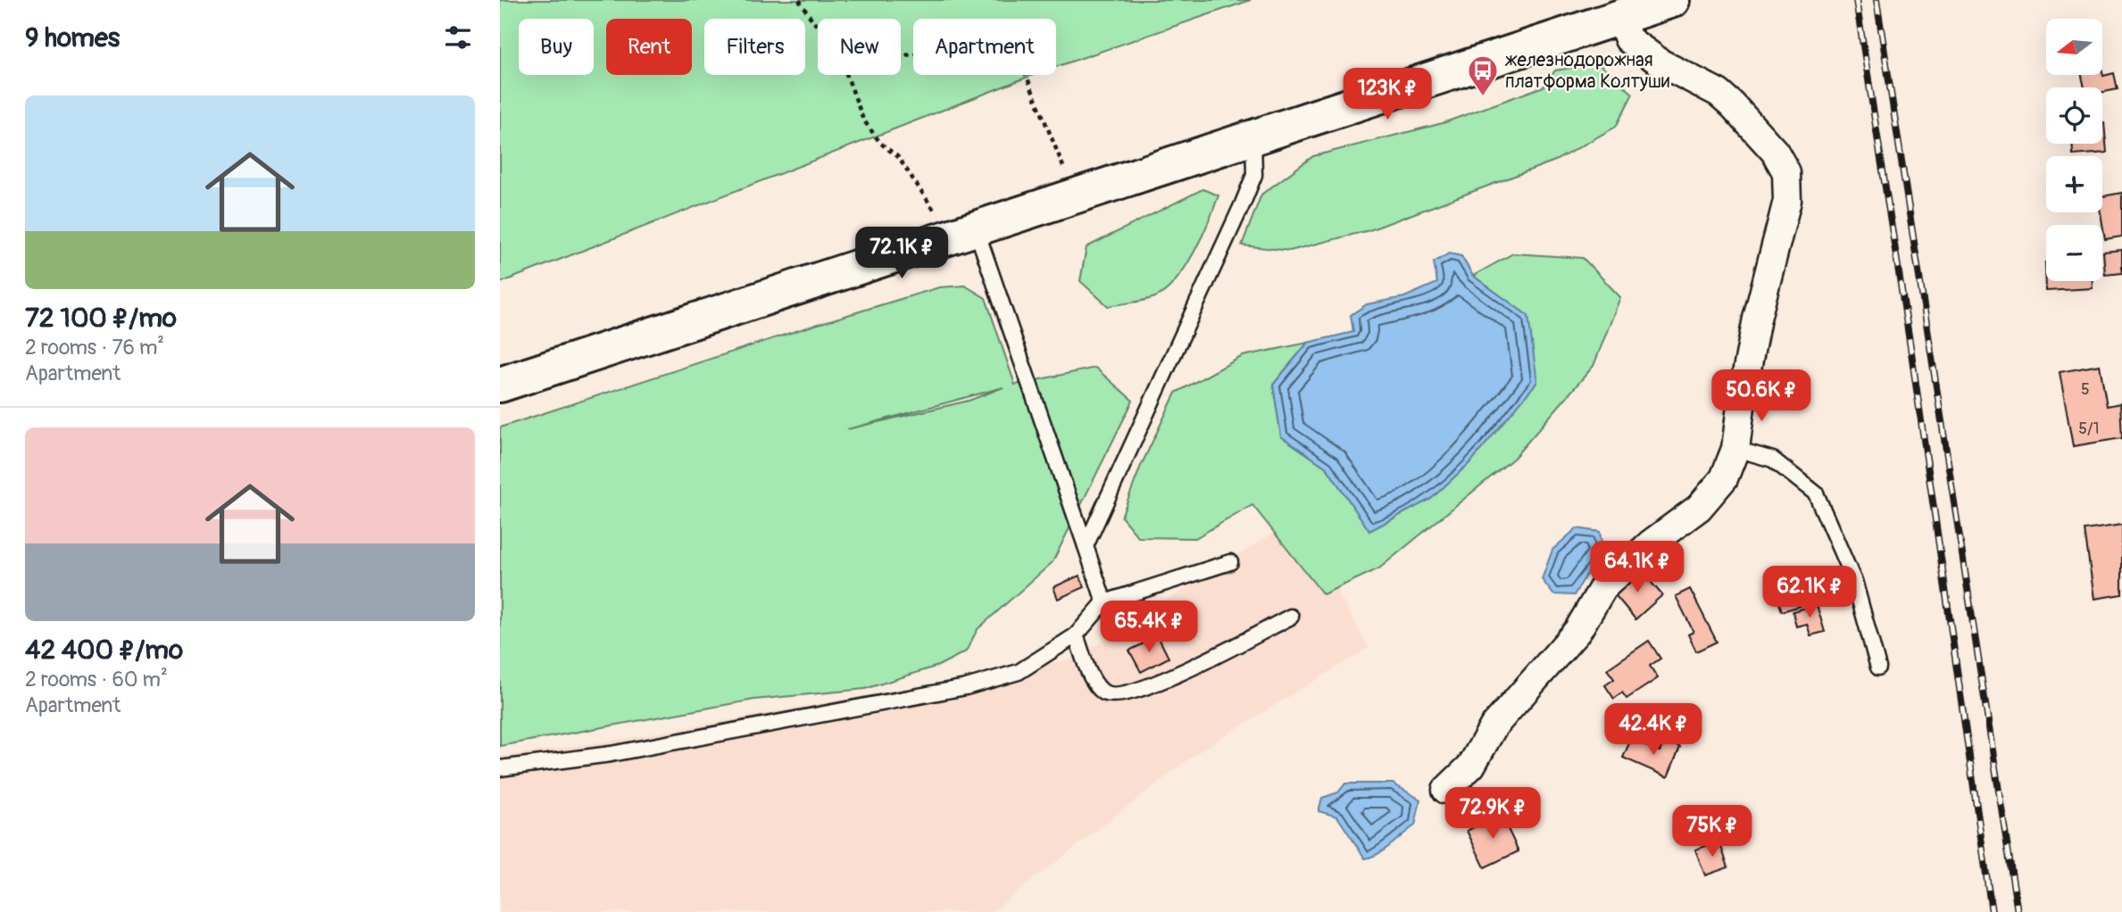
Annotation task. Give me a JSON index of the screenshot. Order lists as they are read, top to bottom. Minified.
{"places":{"bus stop":["железнодорожная платформа Колтуши"]},"house_numbers":["5","5/1"],"north":"left","page":{"heading":"9 homes","map_buttons":["+","−"],"chip":["Buy","Rent","Filters","New","Apartment"],"price":["123K ₽","72.1K ₽","50.6K ₽","64.1K ₽","62.1K ₽","65.4K ₽","42.4K ₽","72.9K ₽","75K ₽"],"list":[{"name":"72 100 ₽/mo","note":"2 rooms · 76 m² · Apartment"},{"name":"42 400 ₽/mo","note":"2 rooms · 60 m² · Apartment"}]}}
